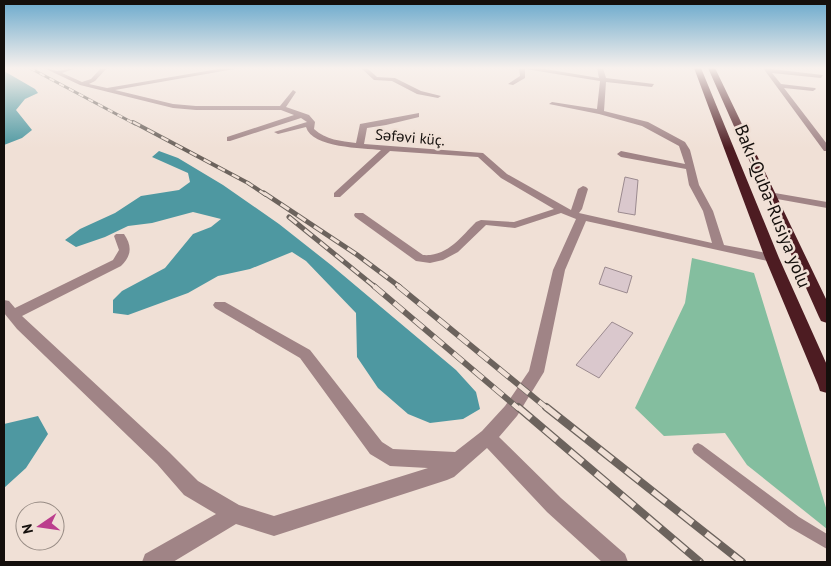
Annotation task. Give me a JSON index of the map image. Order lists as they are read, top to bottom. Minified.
{"streets":{"highway":["Bakı-Quba-Rusiya yolu"],"street":["Səfəvi küç."]},"crossings":[["Səfəvi küç.","Bakı-Quba-Rusiya yolu"]],"north":"left"}
